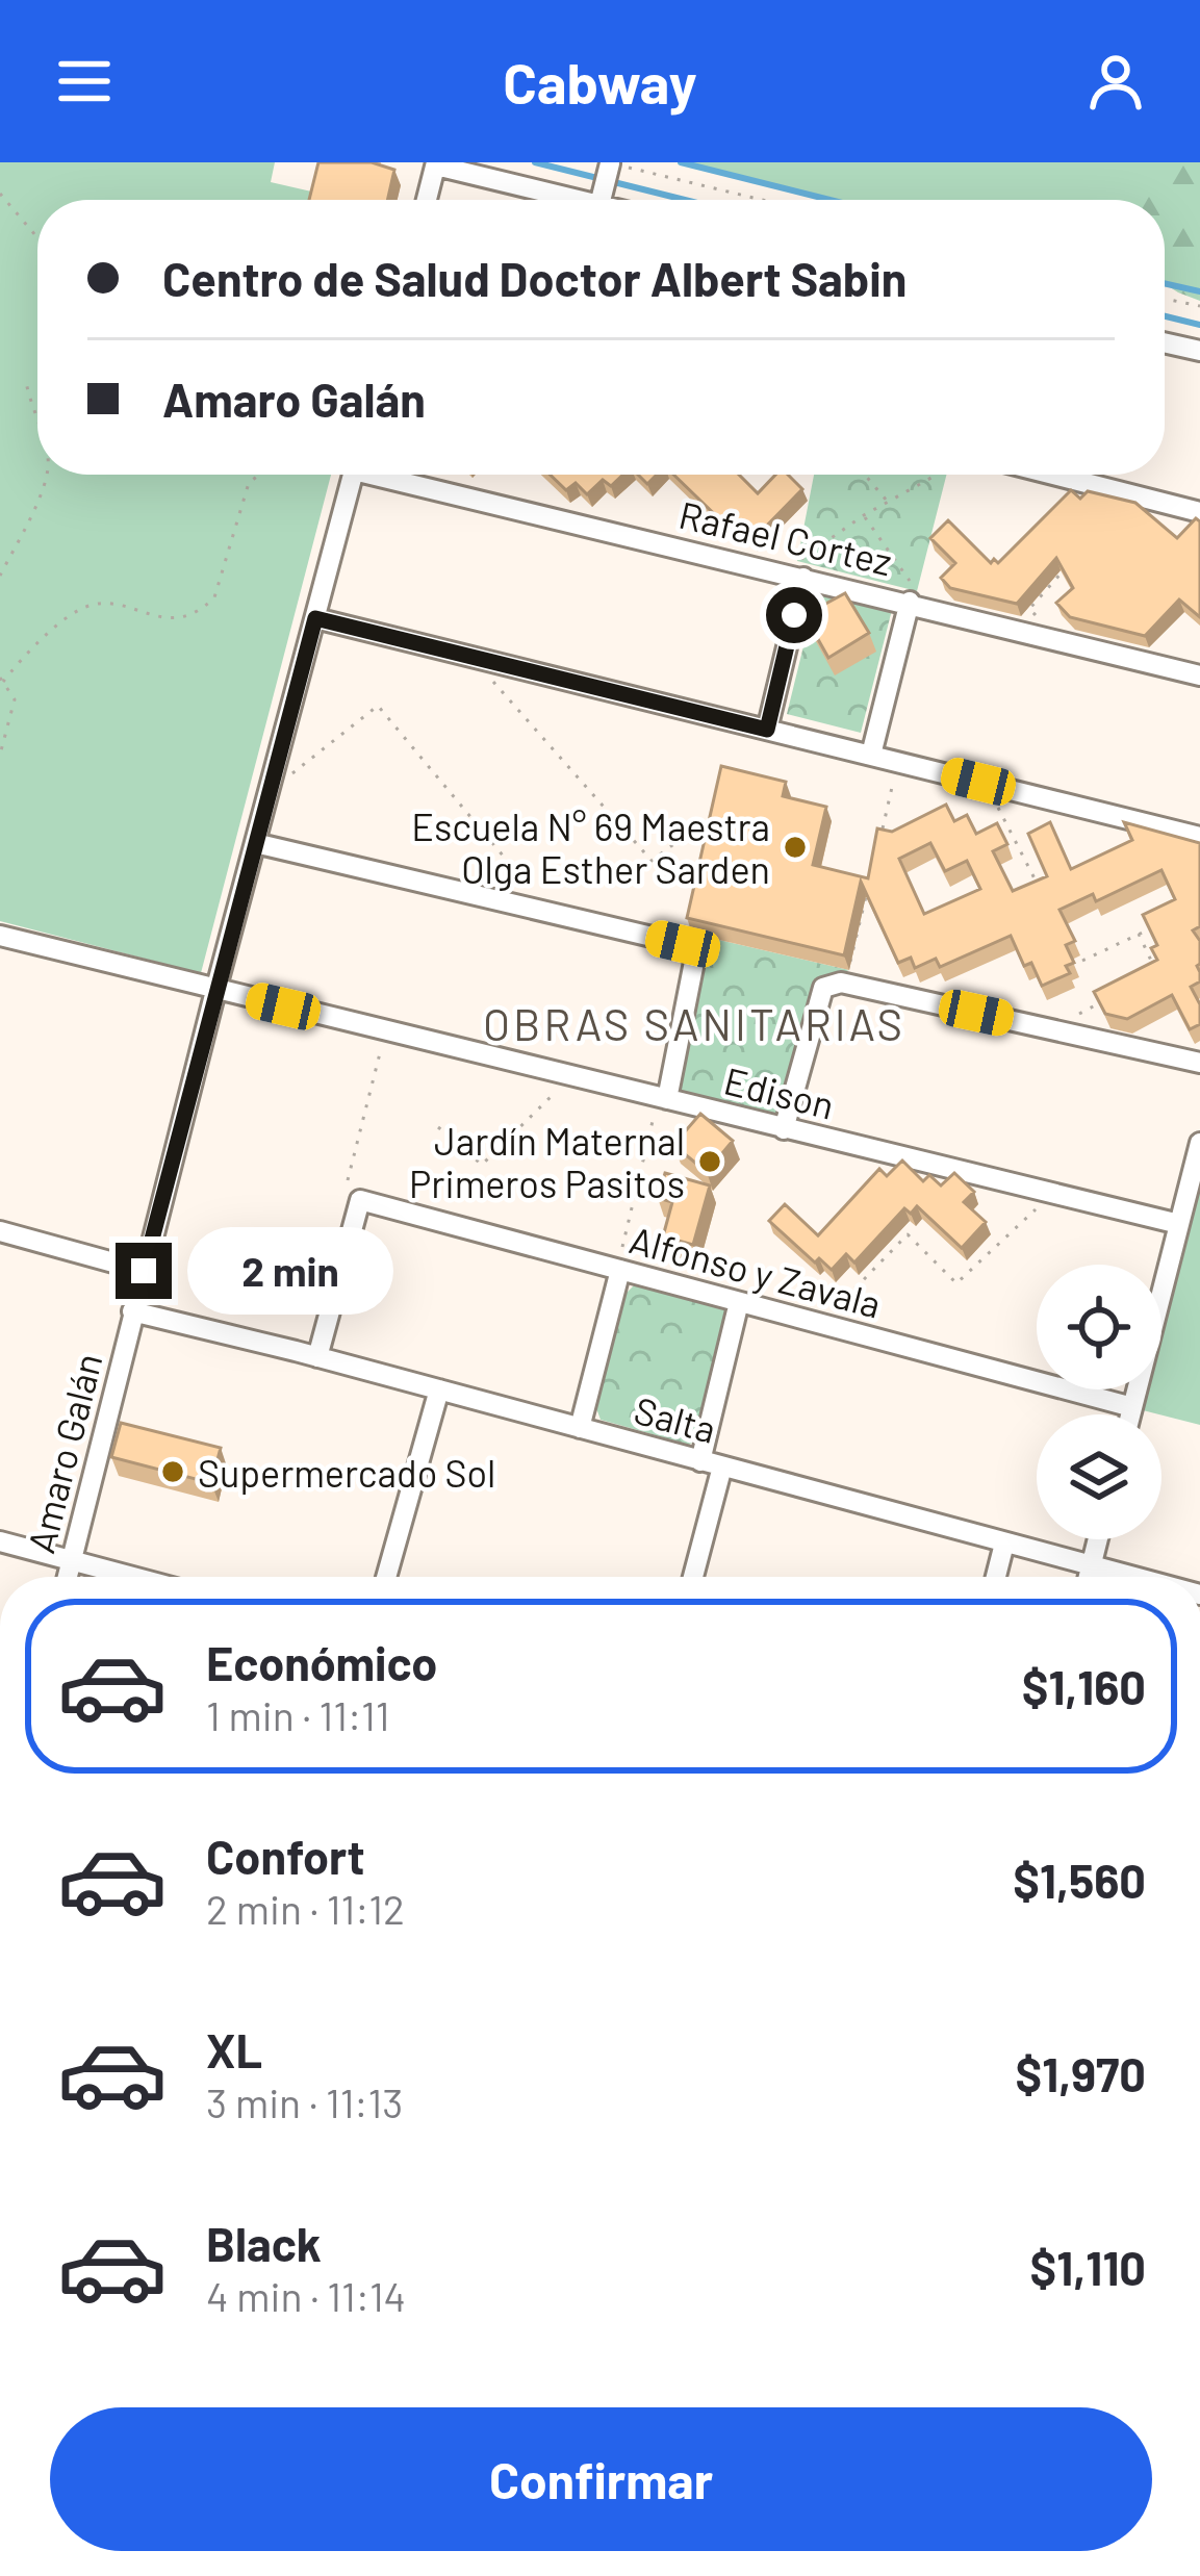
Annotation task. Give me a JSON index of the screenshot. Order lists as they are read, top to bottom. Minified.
{"streets":{"street":["Rafael Cortez","Edison","Alfonso y Zavala","Salta","Amaro Galán"]},"crossings":[["Edison","Amaro Galán"],["Alfonso y Zavala","Salta"],["Salta","Amaro Galán"]],"districts":["OBRAS SANITARIAS"],"places":["Escuela N° 69 Maestra Olga Esther Sarden","Jardín Maternal Primeros Pasitos","Supermercado Sol"],"page":{"header":"Cabway","banner":["Centro de Salud Doctor Albert Sabin","Amaro Galán"],"bubble":"2 min","list":[{"name":"Económico","note":"1 min · 11:11","value":"$1,160"},{"name":"Confort","note":"2 min · 11:12","value":"$1,560"},{"name":"XL","note":"3 min · 11:13","value":"$1,970"},{"name":"Black","note":"4 min · 11:14","value":"$1,110"}],"buttons":"Confirmar"}}
